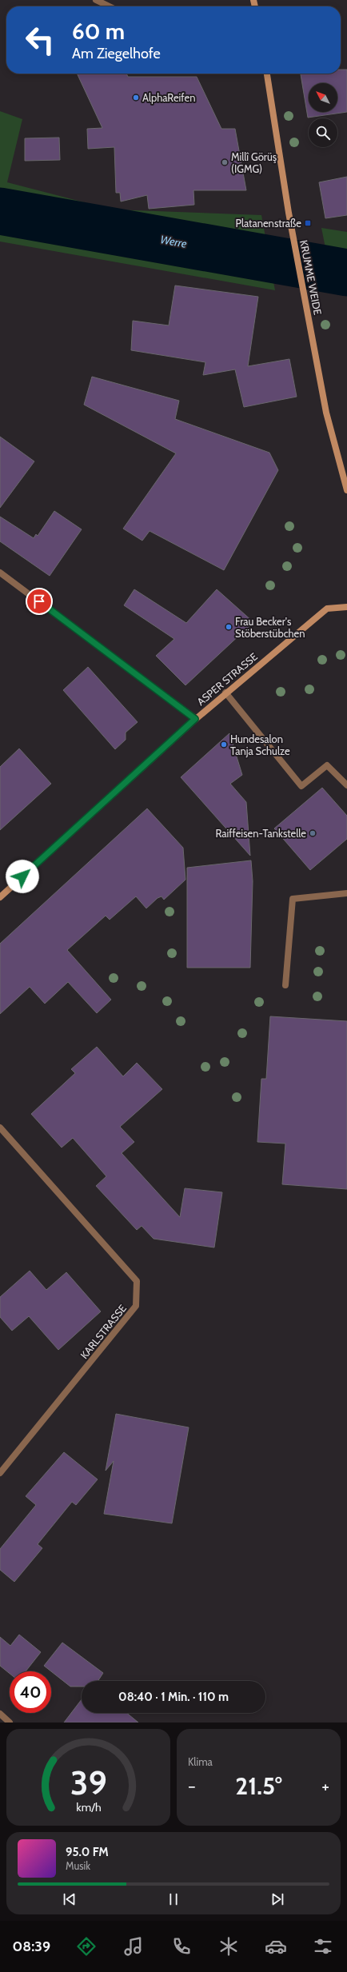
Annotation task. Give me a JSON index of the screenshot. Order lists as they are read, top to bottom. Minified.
{"streets":{"street":["KRUMME WEIDE","ASPER STRASSE","KARLSTRASSE"]},"water":["Werre"],"places":{"other":["AlphaReifen","Millî Görüş (IGMG)","Frau Becker's Stöberstübchen","Hundesalon Tanja Schulze","Raiffeisen-Tankstelle"],"transit":["Platanenstraße"]},"north":"top left","page":{"turn":["60 m","Am Ziegelhofe"],"limit":"40","trip":"08:40 · 1 Min. · 110 m","tile":"Klima","heat":["−","21.5°","+"],"song":["95.0 FM","Musik"],"tabs":"08:39","gauge":["39","km/h"]}}
